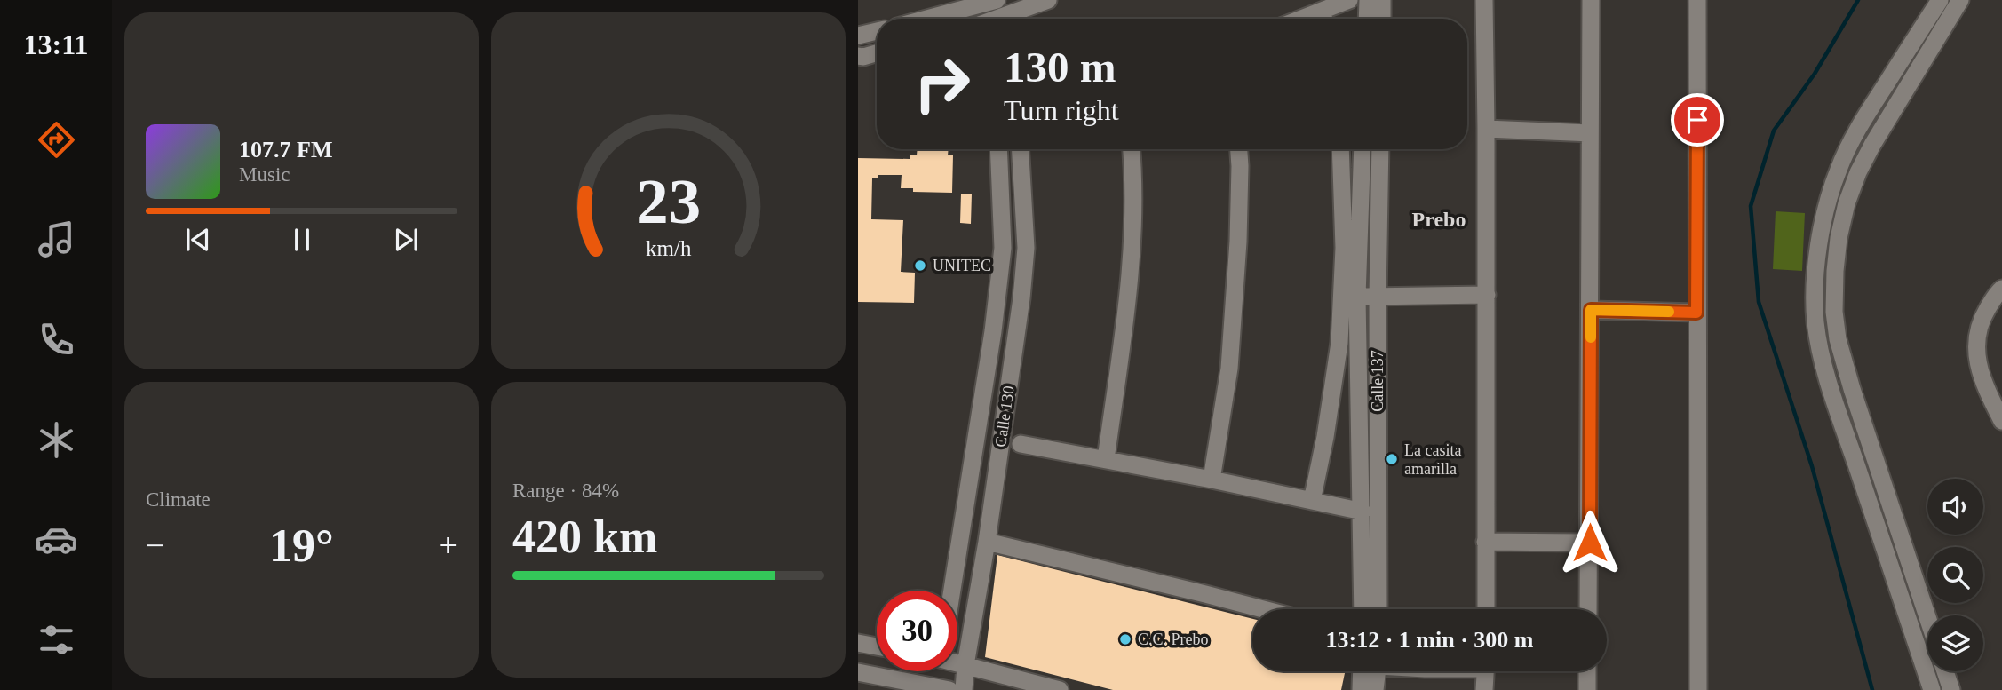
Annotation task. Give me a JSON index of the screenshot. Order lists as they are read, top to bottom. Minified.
{"streets":{"street":["Calle 137","Calle 130"]},"districts":["Prebo"],"places":["UNITEC","La casita amarilla","C.C. Prebo"],"page":{"tabs":"13:11","turn":["130 m","Turn right"],"song":["107.7 FM","Music"],"tile":["Climate",["Range · 84%","420 km"]],"heat":["−","19°","+"],"limit":"30","trip":"13:12 · 1 min · 300 m","gauge":["23","km/h"]}}
